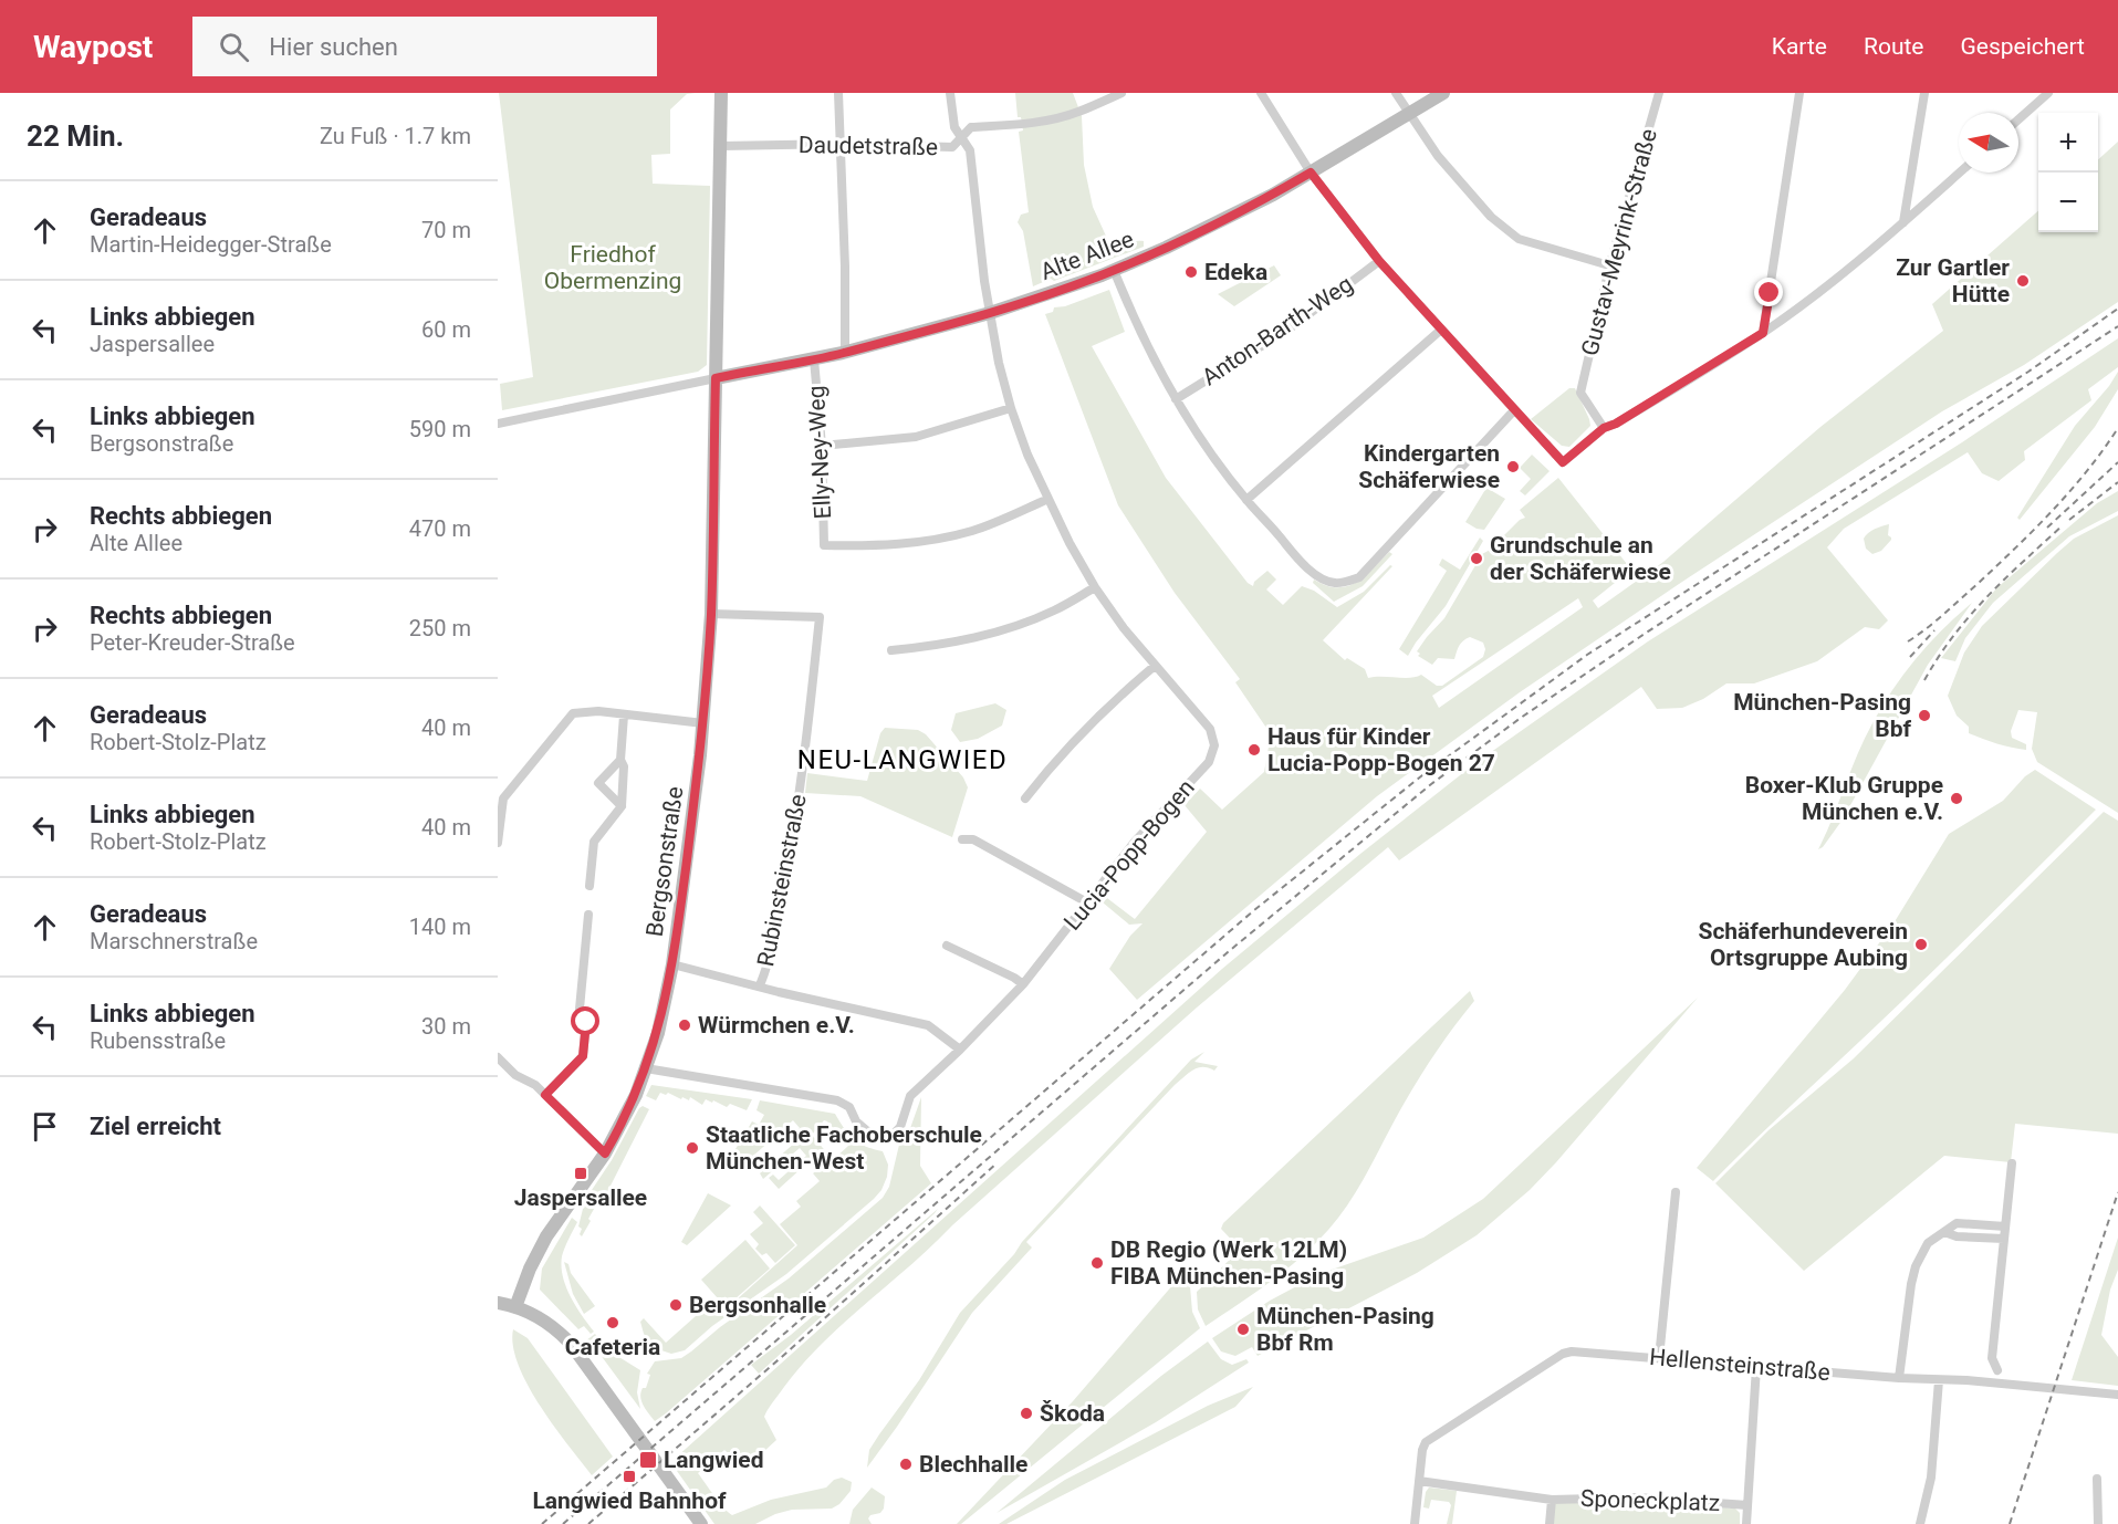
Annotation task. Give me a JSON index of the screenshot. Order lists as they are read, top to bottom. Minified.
{"streets":{"street":["Daudetstraße","Gustav-Meyrink-Straße","Alte Allee","Anton-Barth-Weg","Elly-Ney-Weg","Lucia-Popp-Bogen","Bergsonstraße","Rubinsteinstraße","Hellensteinstraße","Sponeckplatz"]},"crossings":[["Daudetstraße","Lucia-Popp-Bogen"],["Daudetstraße","Bergsonstraße"],["Alte Allee","Elly-Ney-Weg"],["Alte Allee","Lucia-Popp-Bogen"],["Alte Allee","Bergsonstraße"],["Elly-Ney-Weg","Lucia-Popp-Bogen"],["Lucia-Popp-Bogen","Bergsonstraße"],["Bergsonstraße","Rubinsteinstraße"],["Hellensteinstraße","Sponeckplatz"]],"districts":["NEU-LANGWIED"],"parks":["Friedhof Obermenzing"],"places":{"other":["Edeka","Zur Gartler Hütte","Kindergarten Schäferwiese","Grundschule an der Schäferwiese","München-Pasing Bbf","Haus für Kinder Lucia-Popp-Bogen 27","Boxer-Klub Gruppe München e.V.","Schäferhundeverein Ortsgruppe Aubing","Würmchen e.V.","Staatliche Fachoberschule München-West","DB Regio (Werk 12LM) FIBA München-Pasing","Bergsonhalle","Cafeteria","München-Pasing Bbf Rm","Škoda","Blechhalle"],"transit":["Jaspersallee","Langwied","Langwied Bahnhof"]},"north":"left","page":{"header":"Waypost","search":"Hier suchen","nav":["Karte","Route","Gespeichert"],"heading":["22 Min.","Zu Fuß · 1.7 km"],"map_buttons":["+","−"],"list":[["Geradeaus","Martin-Heidegger-Straße","70 m"],["Links abbiegen","Jaspersallee","60 m"],["Links abbiegen","Bergsonstraße","590 m"],["Rechts abbiegen","Alte Allee","470 m"],["Rechts abbiegen","Peter-Kreuder-Straße","250 m"],["Geradeaus","Robert-Stolz-Platz","40 m"],["Links abbiegen","Robert-Stolz-Platz","40 m"],["Geradeaus","Marschnerstraße","140 m"],["Links abbiegen","Rubensstraße","30 m"],"Ziel erreicht"]}}
